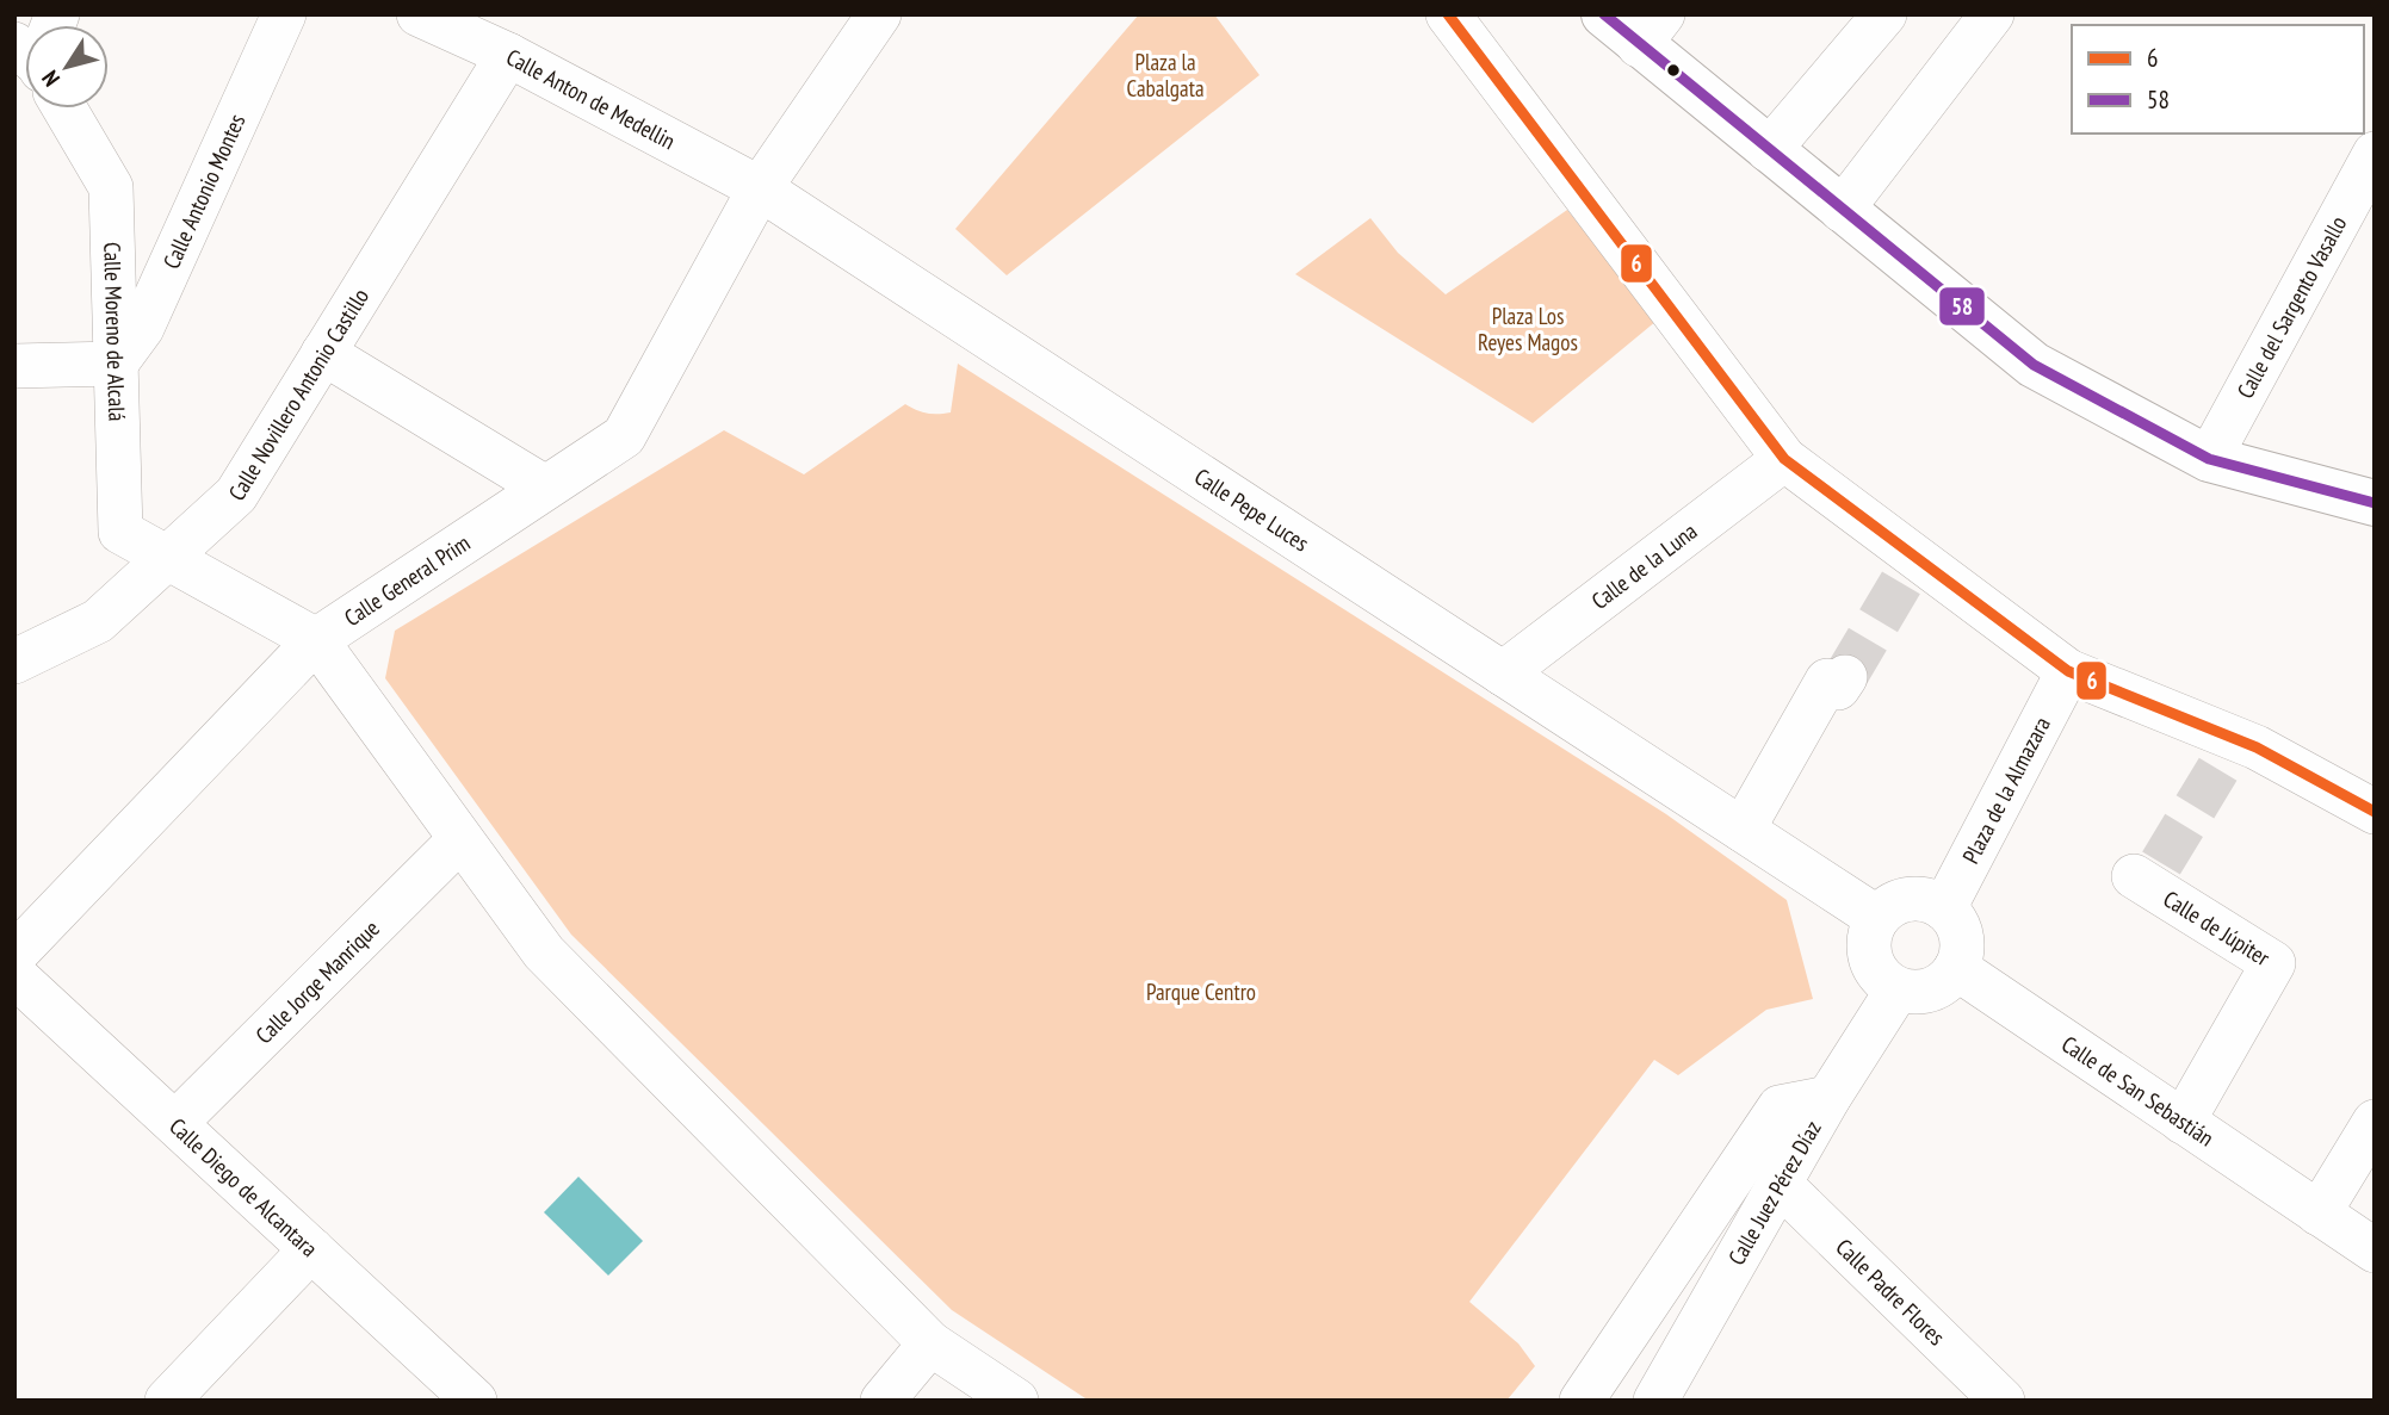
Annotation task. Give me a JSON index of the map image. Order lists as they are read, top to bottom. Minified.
{"streets":{"street":["Calle Anton de Medellin","Calle Antonio Montes","Calle del Sargento Vasallo","Calle Moreno de Alcalá","Calle Novillero Antonio Castillo","Calle Pepe Luces","Calle de la Luna","Calle General Prim","Plaza de la Almazara","Calle de Júpiter","Calle Jorge Manrique","Calle de San Sebastián","Calle Diego de Alcantara","Calle Juez Pérez Díaz","Calle Padre Flores"]},"crossings":[["Calle Anton de Medellin","Calle Novillero Antonio Castillo"],["Calle Anton de Medellin","Calle Pepe Luces"],["Calle Anton de Medellin","Calle General Prim"],["Calle Antonio Montes","Calle Moreno de Alcalá"],["Calle Moreno de Alcalá","Calle Novillero Antonio Castillo"],["Calle Pepe Luces","Calle de la Luna"],["Calle Pepe Luces","Calle General Prim"],["Calle Pepe Luces","Plaza de la Almazara"],["Calle Pepe Luces","Calle de San Sebastián"],["Calle Pepe Luces","Calle Juez Pérez Díaz"],["Plaza de la Almazara","Calle de San Sebastián"],["Plaza de la Almazara","Calle Juez Pérez Díaz"],["Calle de Júpiter","Calle de San Sebastián"],["Calle Jorge Manrique","Calle Diego de Alcantara"],["Calle de San Sebastián","Calle Juez Pérez Díaz"],["Calle Juez Pérez Díaz","Calle Padre Flores"]],"parks":["Plaza la Cabalgata","Plaza Los Reyes Magos","Parque Centro"],"lines":["transit line 6","transit line 58"],"legend":["6","58"],"north":"bottom left"}
